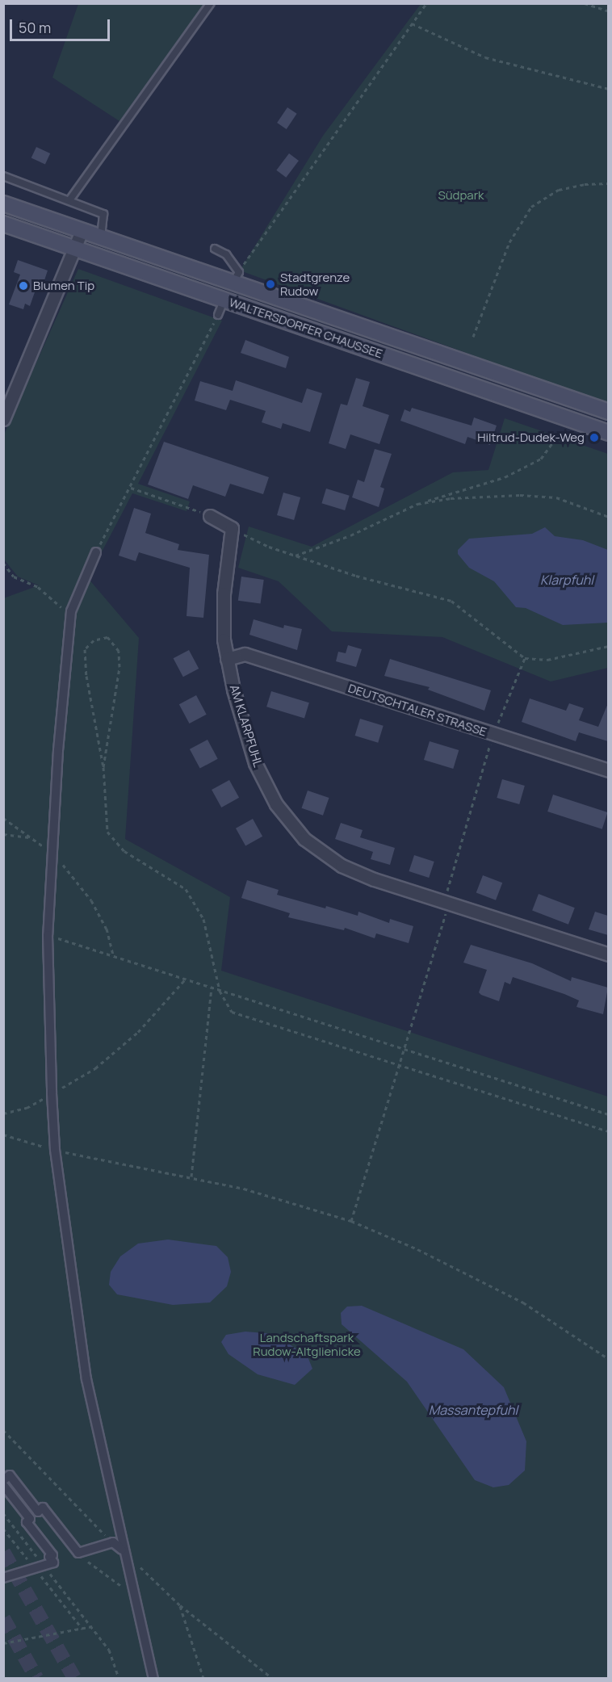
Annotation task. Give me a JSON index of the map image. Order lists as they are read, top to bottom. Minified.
{"streets":{"main road":["WALTERSDORFER CHAUSSEE"],"street":["DEUTSCHTALER STRASSE","AM KLARPFUHL"]},"crossings":[["DEUTSCHTALER STRASSE","AM KLARPFUHL"]],"water":["Klarpfuhl","Massantepfuhl"],"parks":["Südpark","Landschaftspark Rudow-Altglienicke"],"places":["Stadtgrenze Rudow","Blumen Tip","Hiltrud-Dudek-Weg"],"scale_bar":"50 m"}
